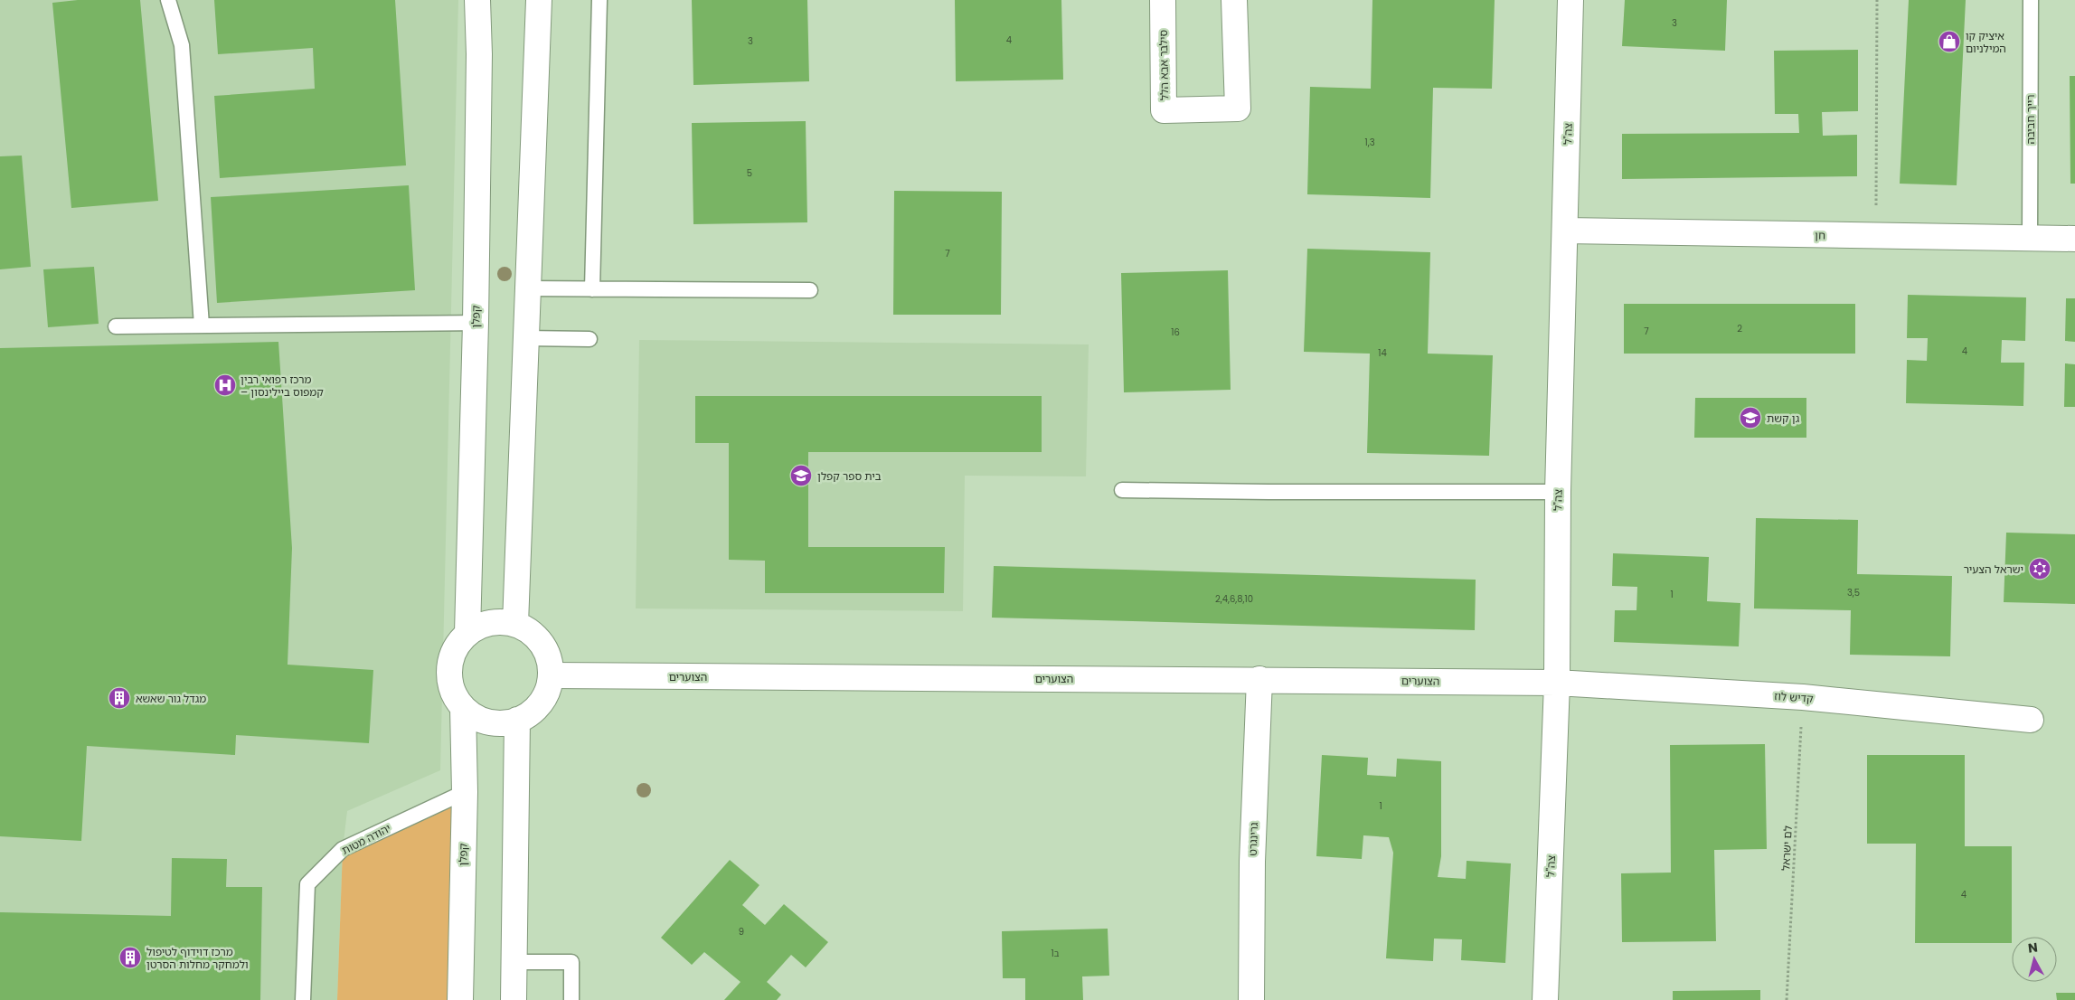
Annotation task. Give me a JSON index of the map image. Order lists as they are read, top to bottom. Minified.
{"streets":{"street":["סילבר אבא הלל","צה\"ל","חן","קפלן","הצוערים","קדיש לוז","גרינגרט"],"lane":["רייך חביבה","יהודה מטות"],"path":["לם ישראל"]},"crossings":[["רייך חביבה","חן"],["צה\"ל","חן"],["צה\"ל","הצוערים"],["צה\"ל","קדיש לוז"],["קפלן","הצוערים"],["קפלן","יהודה מטות"],["הצוערים","קדיש לוז"],["הצוערים","גרינגרט"],["קדיש לוז","לם ישראל"]],"places":{"shop":["איציק קו המילניום"],"hospital":["מרכז רפואי רבין – קמפוס ביילינסון"],"school or university":["גן קשת","בית ספר קפלן"],"synagogue":["ישראל הצעיר"],"building":["מגדל גור שאשא","מרכז דוידוף לטיפול ולמחקר מחלות הסרטן"]},"house_numbers":["3","4","3","1,3","5","7","2","7","16","4","14","3,5","1","2,4,6,8,10","1","4","9","1ב"],"north":"top"}
